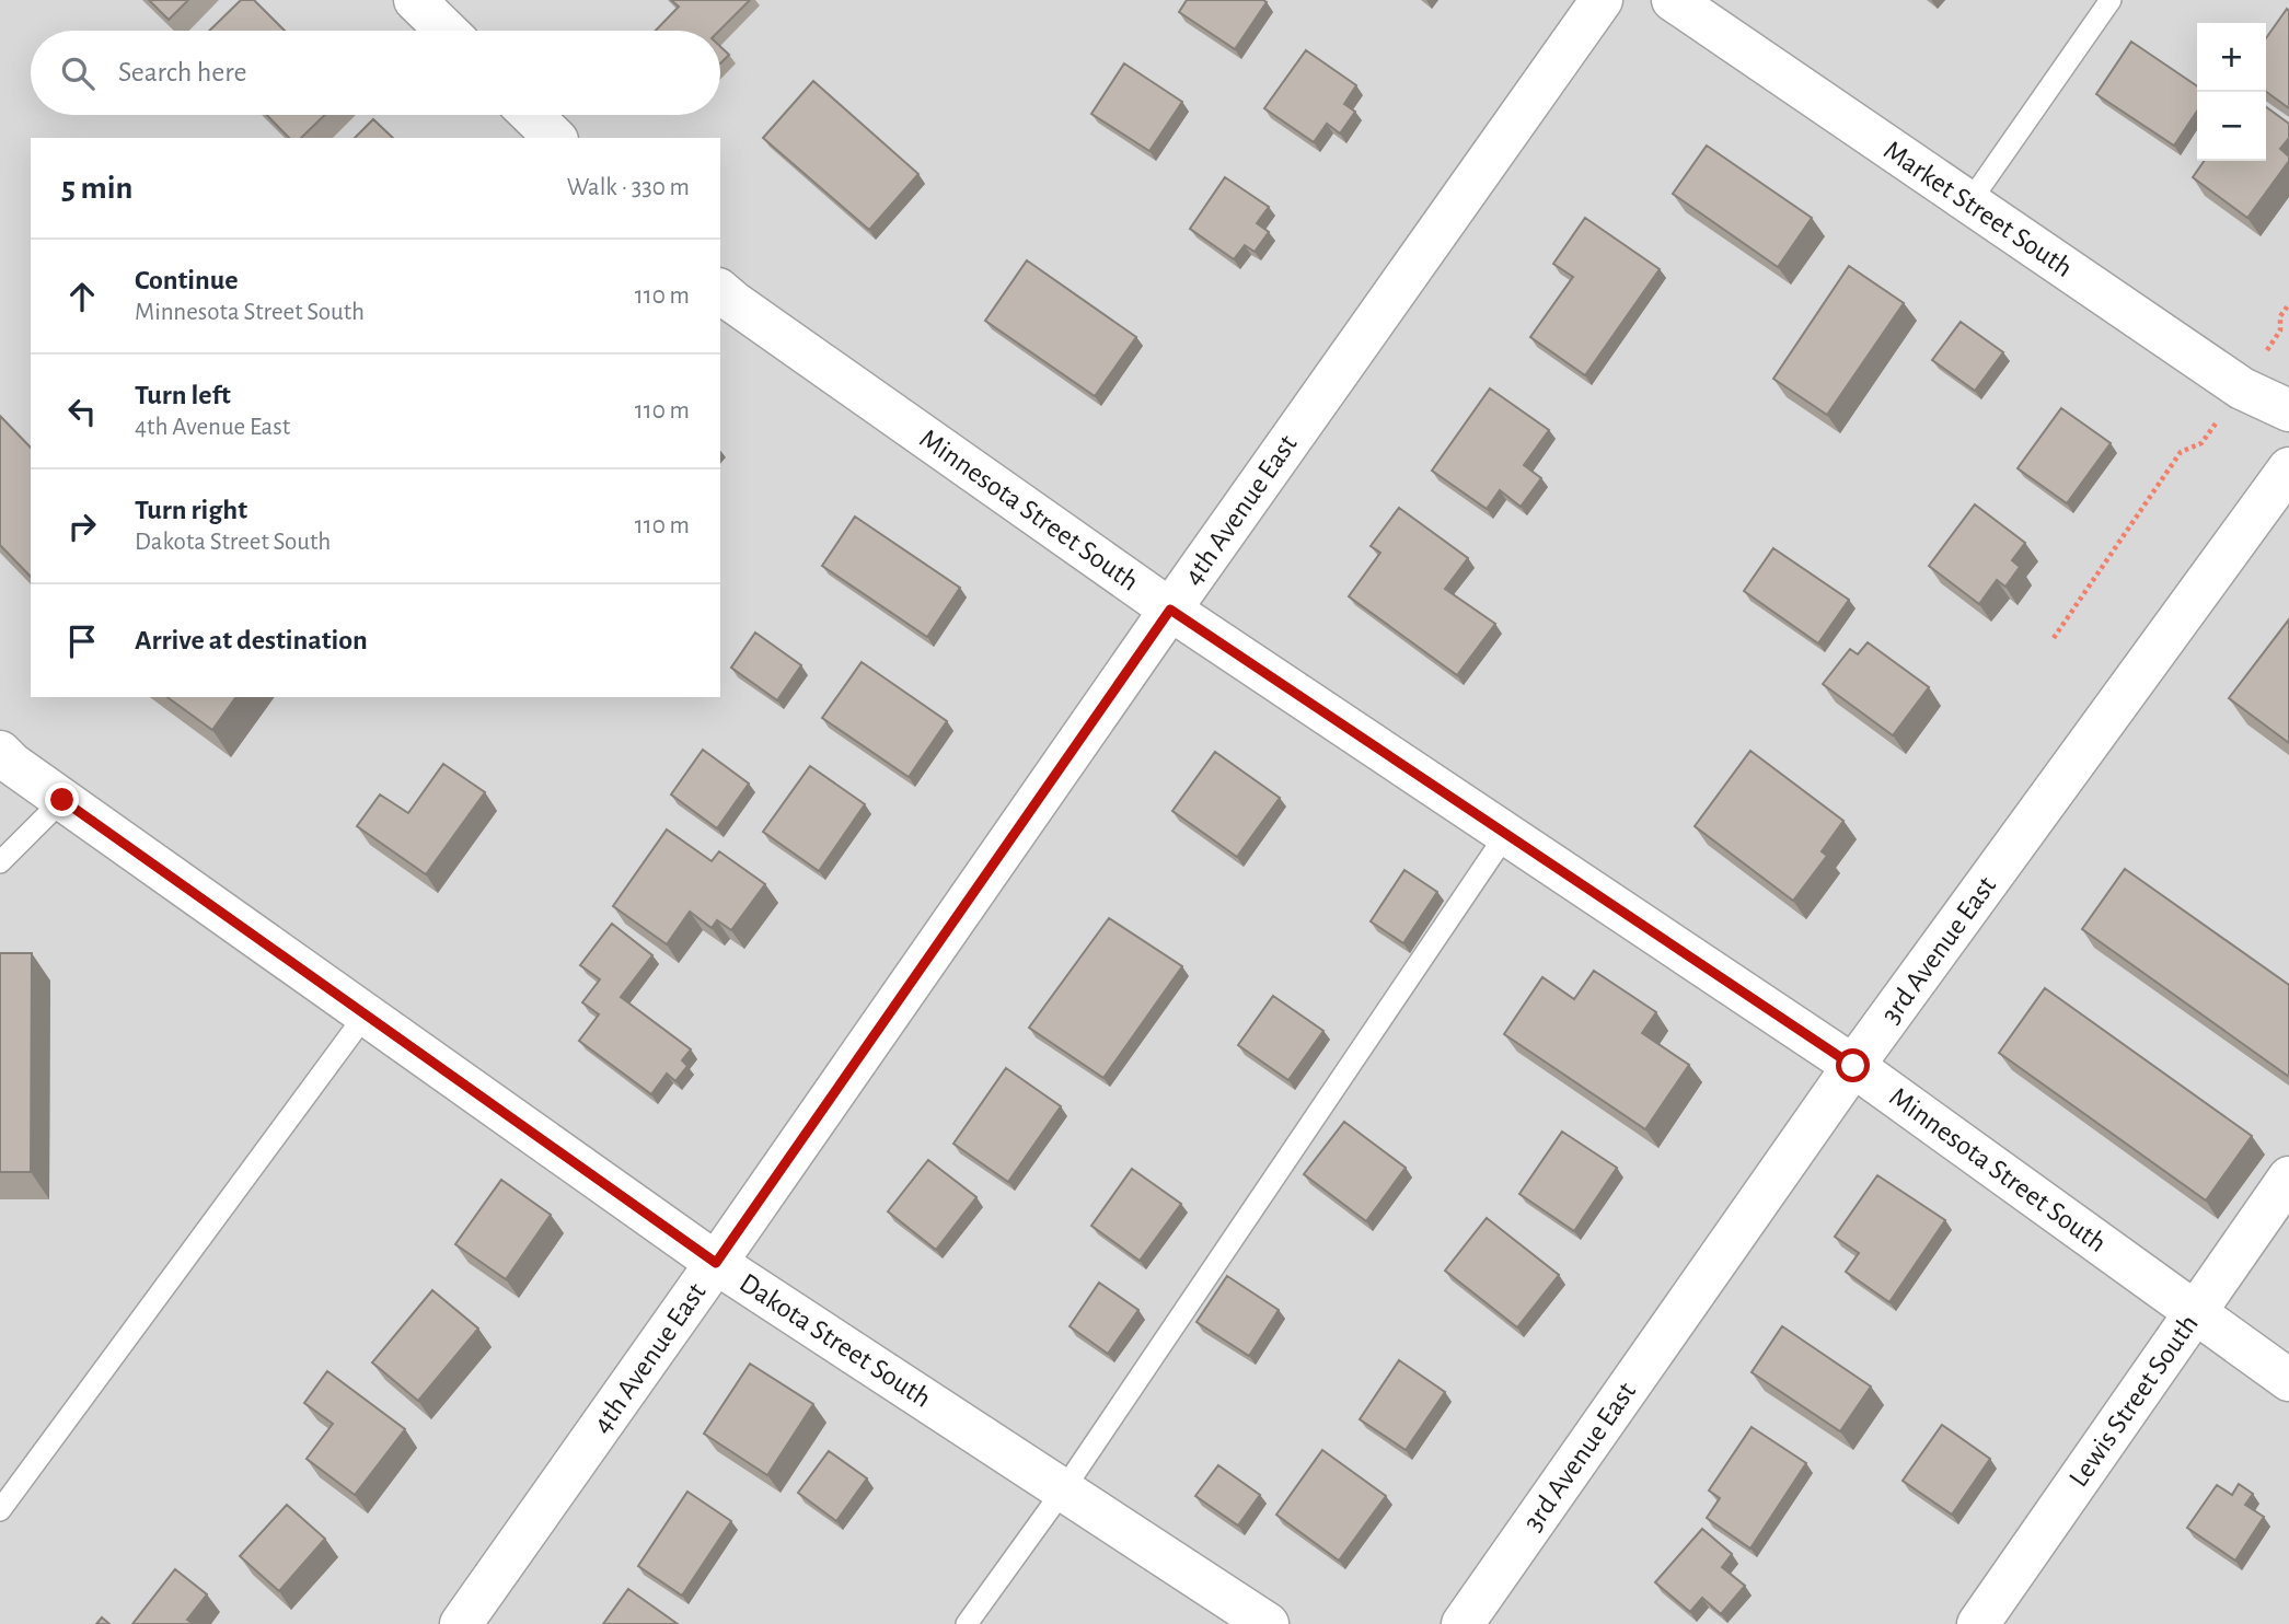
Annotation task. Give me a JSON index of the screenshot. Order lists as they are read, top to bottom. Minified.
{"streets":{"street":["Market Street South","Minnesota Street South","4th Avenue East","3rd Avenue East","Dakota Street South","Lewis Street South"]},"crossings":[["Minnesota Street South","4th Avenue East"],["Minnesota Street South","3rd Avenue East"],["Minnesota Street South","Lewis Street South"],["4th Avenue East","Dakota Street South"]],"page":{"map_buttons":["+","−"],"search":"Search here","heading":["5 min","Walk · 330 m"],"list":[["Continue","Minnesota Street South","110 m"],["Turn left","4th Avenue East","110 m"],["Turn right","Dakota Street South","110 m"],"Arrive at destination"]}}
